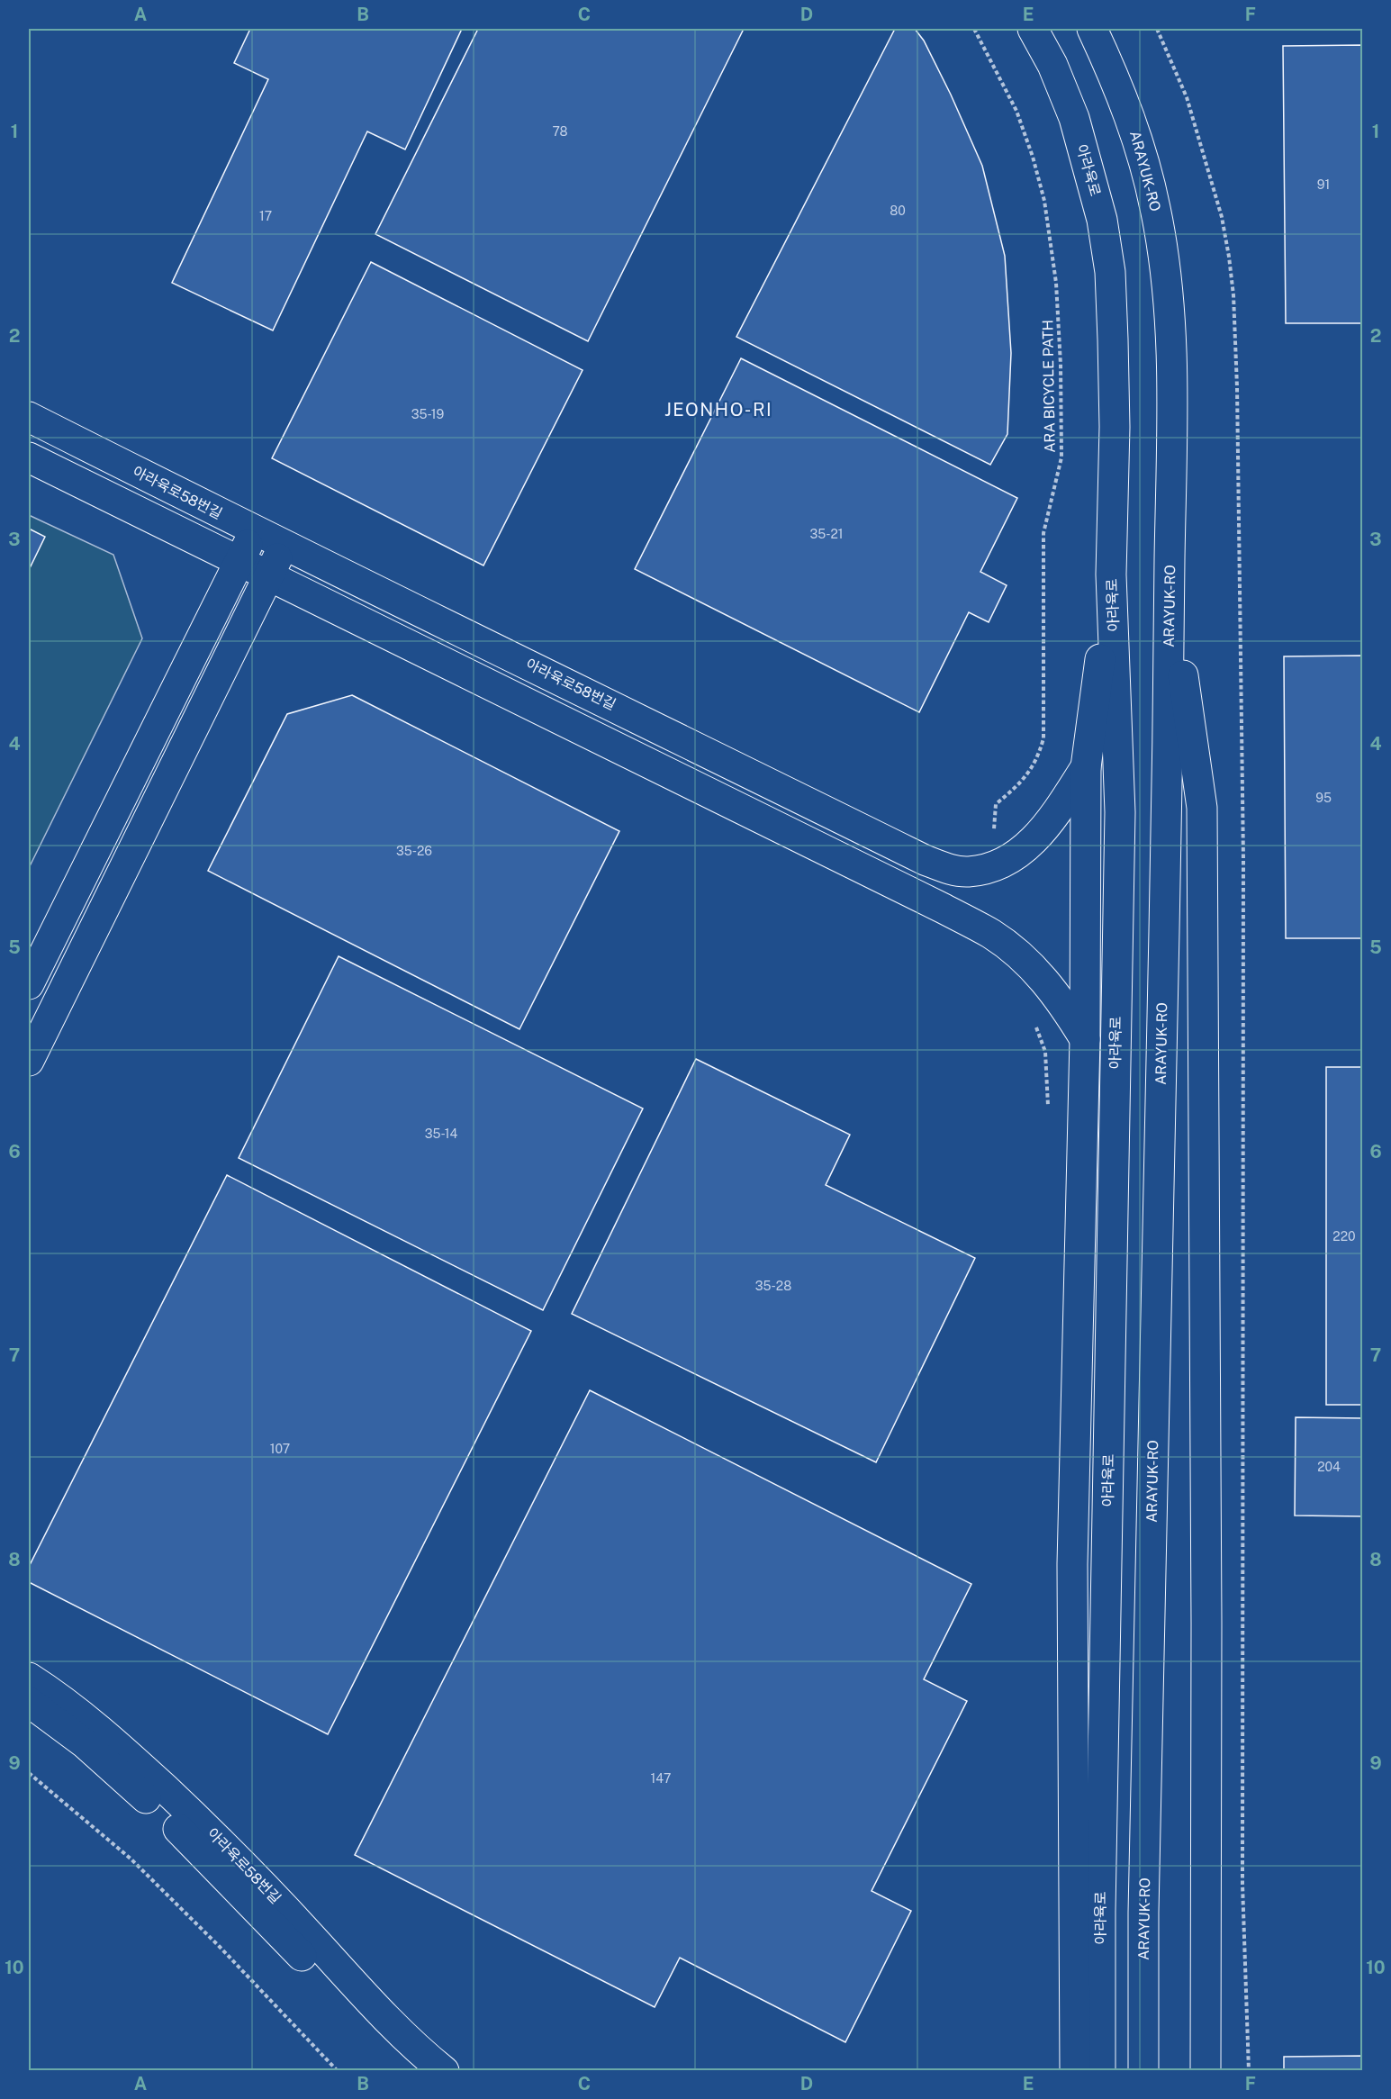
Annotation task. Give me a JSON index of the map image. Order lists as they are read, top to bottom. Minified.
{"streets":{"street":["아라육로","ARAYUK-RO","아라육로58번길"],"path":["ARA BICYCLE PATH"]},"districts":["JEONHO-RI"],"house_numbers":["78","91","80","17","35-19","35-21","95","35-26","35-14","220","35-28","107","204","147"],"grid":{"columns":["A","B","C","D","E","F"],"rows":["1","2","3","4","5","6","7","8","9","10"]}}
